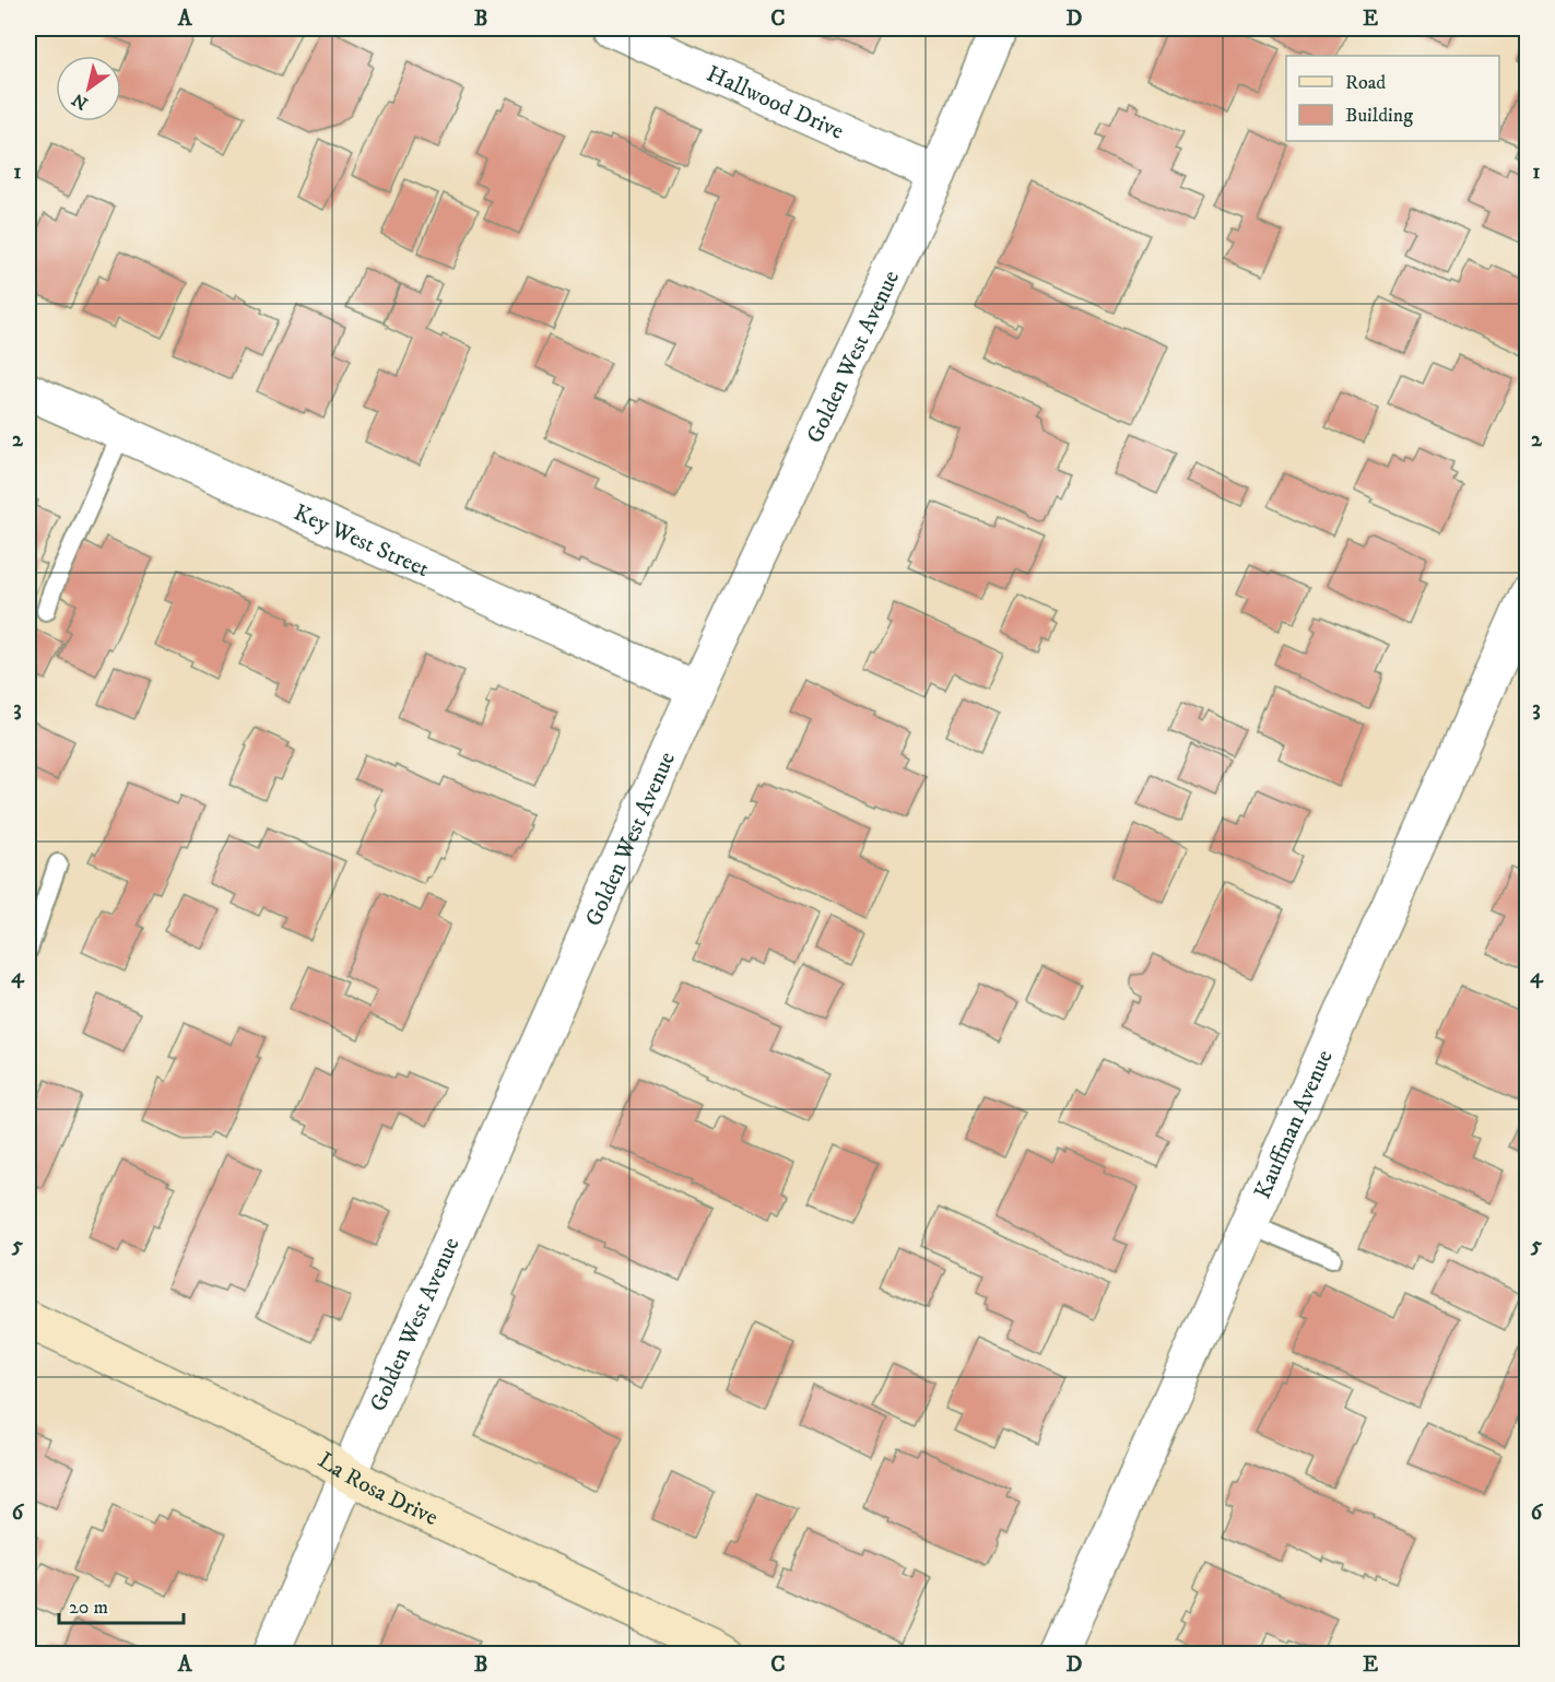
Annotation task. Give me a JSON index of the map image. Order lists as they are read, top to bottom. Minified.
{"streets":{"street":["Hallwood Drive","Golden West Avenue","Key West Street","Kauffman Avenue","La Rosa Drive"]},"crossings":[["Hallwood Drive","Golden West Avenue"],["Golden West Avenue","Key West Street"],["Golden West Avenue","La Rosa Drive"]],"legend":["Road","Building"],"scale_bar":"20 m","north":"bottom left","grid":{"columns":["A","B","C","D","E"],"rows":["1","2","3","4","5","6"]}}
